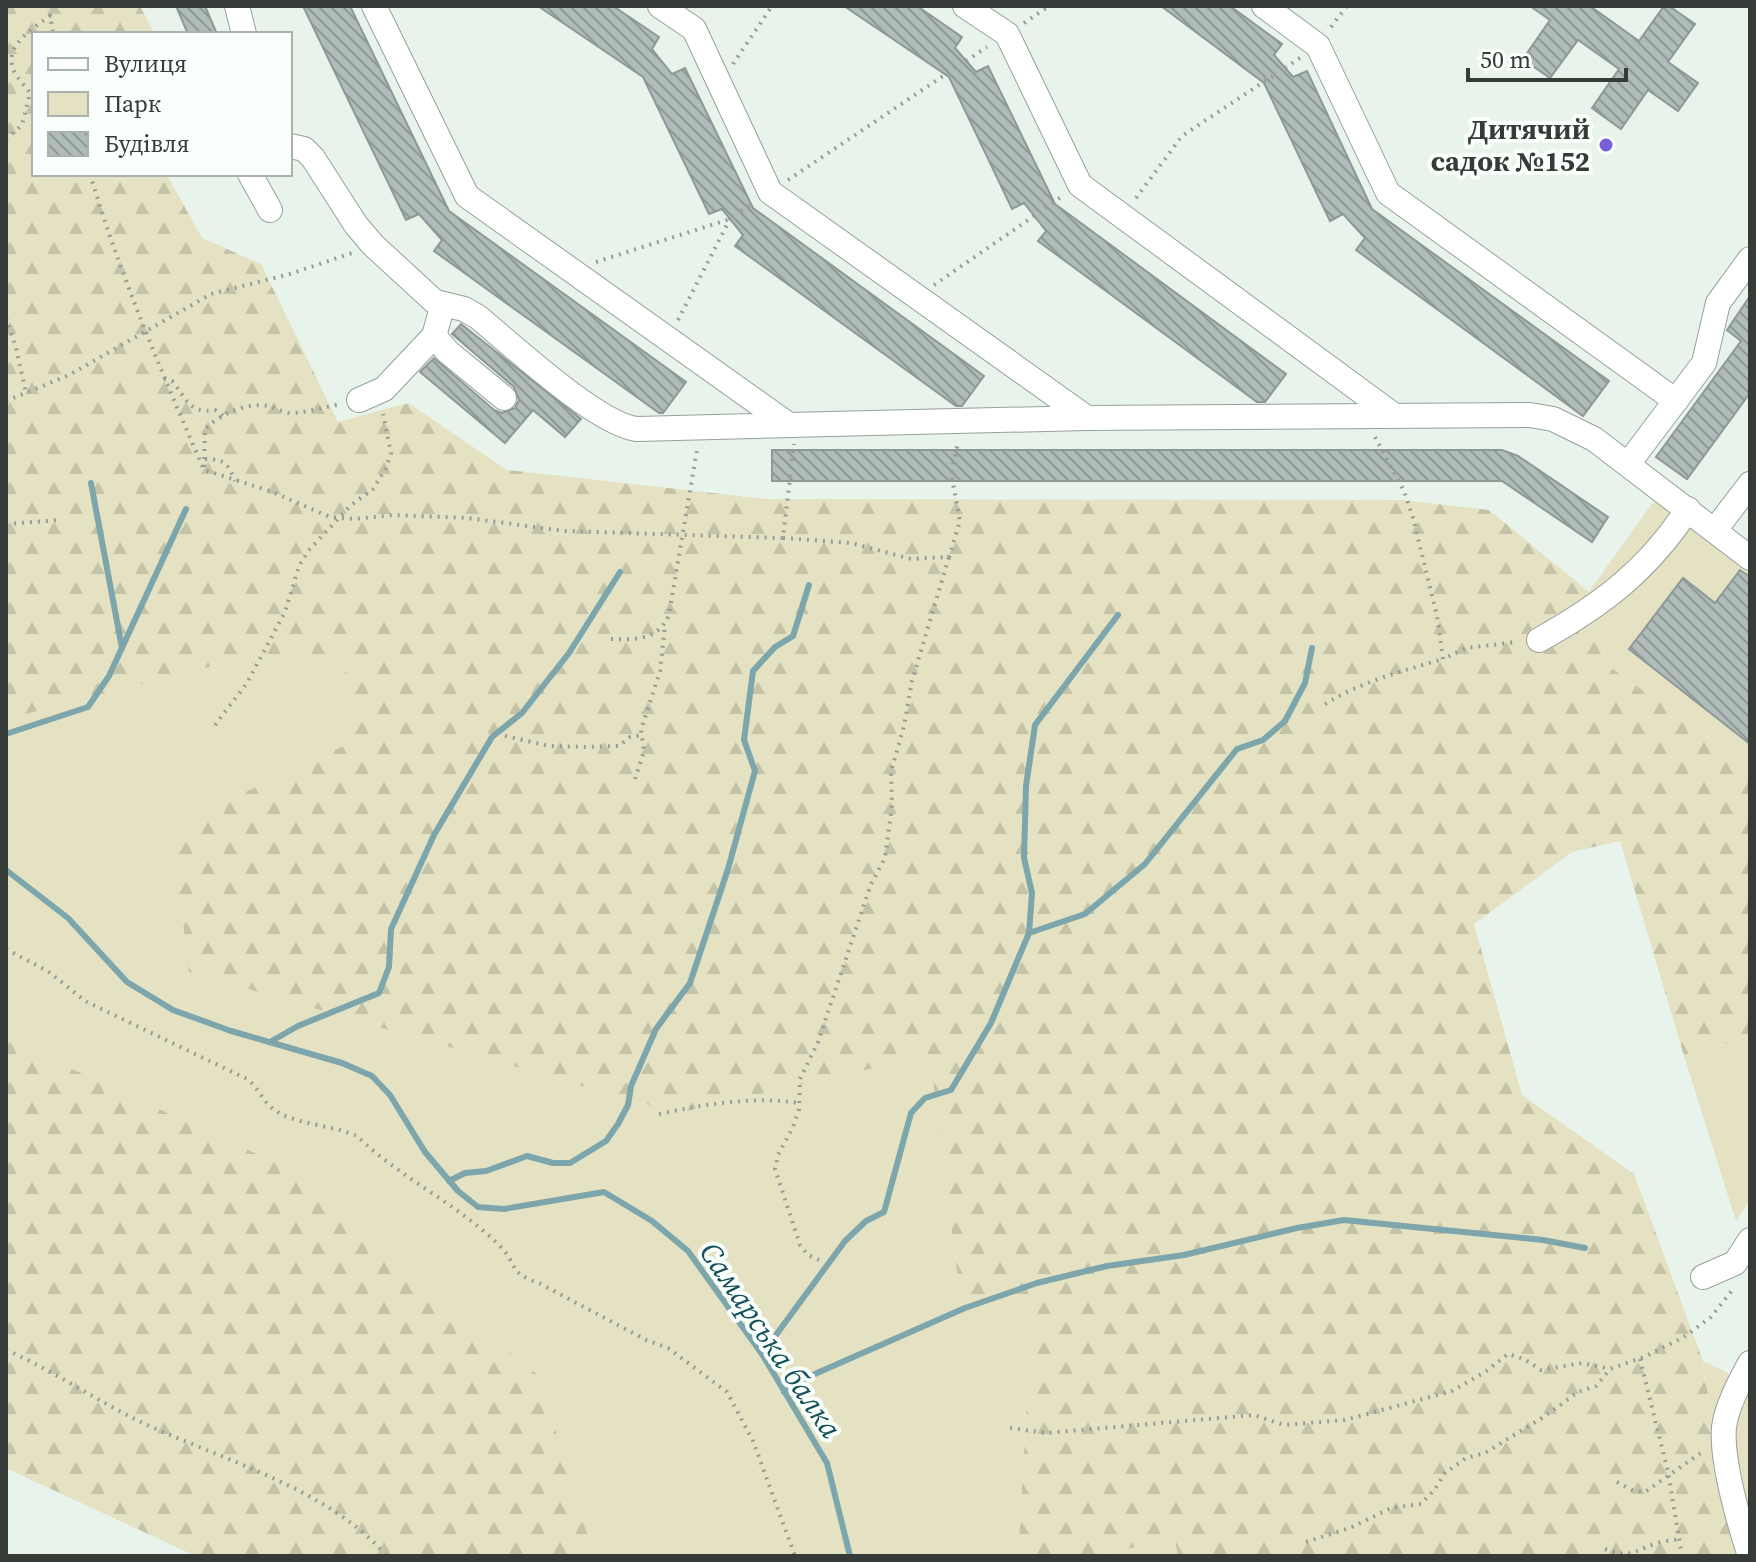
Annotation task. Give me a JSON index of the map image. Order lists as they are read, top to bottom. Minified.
{"water":["Самарська балка"],"places":["Дитячий садок №152"],"legend":["Вулиця","Парк","Будівля"],"scale_bar":"50 m"}
